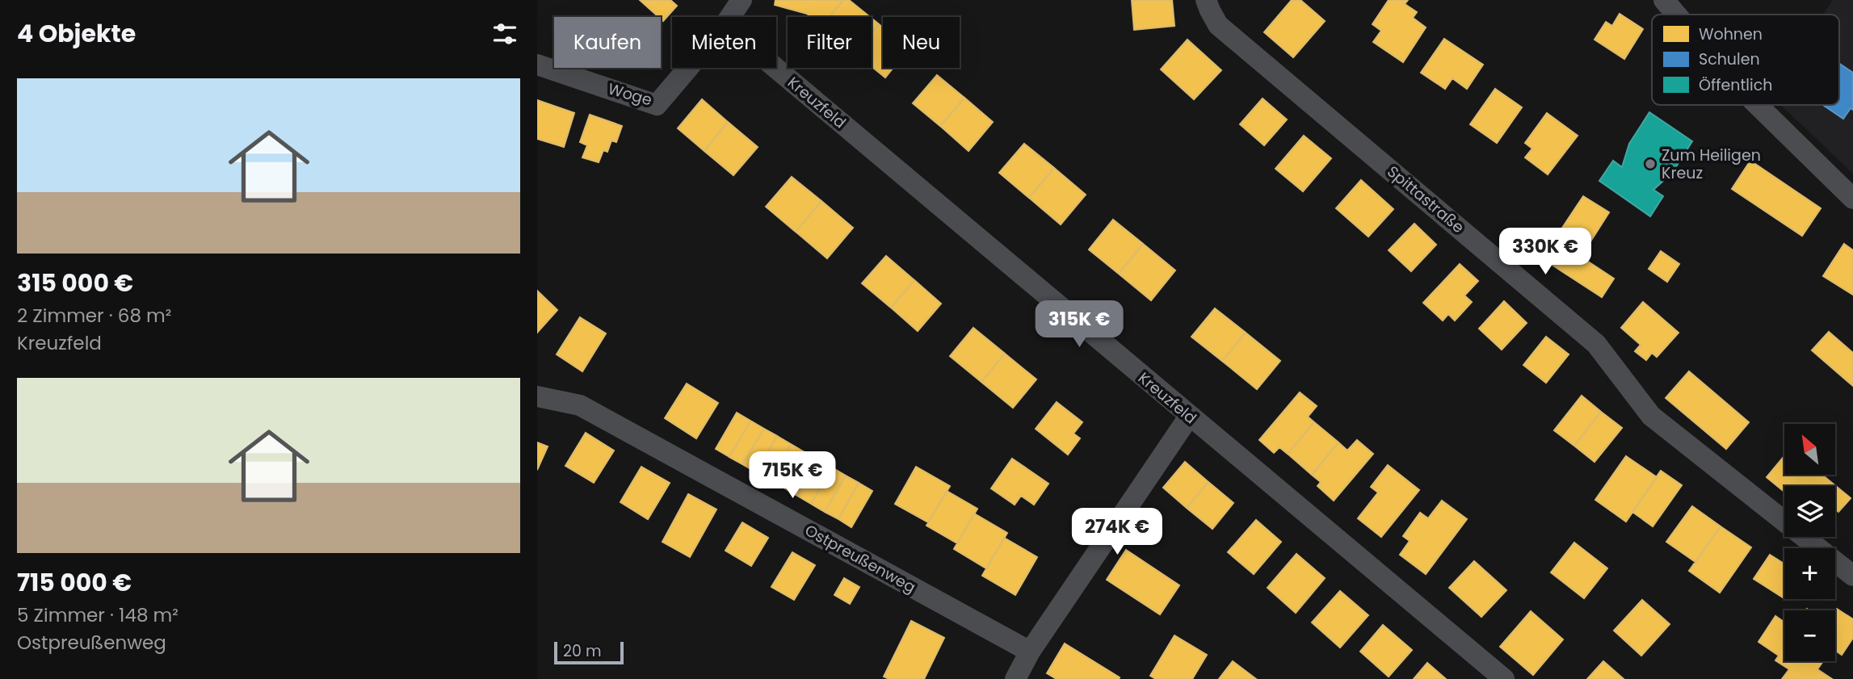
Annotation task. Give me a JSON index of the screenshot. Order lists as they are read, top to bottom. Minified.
{"streets":{"street":["Woge","Kreuzfeld","Spittastraße","Ostpreußenweg"]},"places":["Zum Heiligen Kreuz"],"legend":["Wohnen","Schulen","Öffentlich"],"scale_bar":"20 m","north":"top left","page":{"heading":"4 Objekte","chip":["Kaufen","Mieten","Filter","Neu"],"list":[{"name":"315 000 €","note":"2 Zimmer · 68 m² · Kreuzfeld"},{"name":"715 000 €","note":"5 Zimmer · 148 m² · Ostpreußenweg"}],"price":["330K €","315K €","715K €","274K €"],"map_buttons":["+","−"],"scale":"20 m"}}
